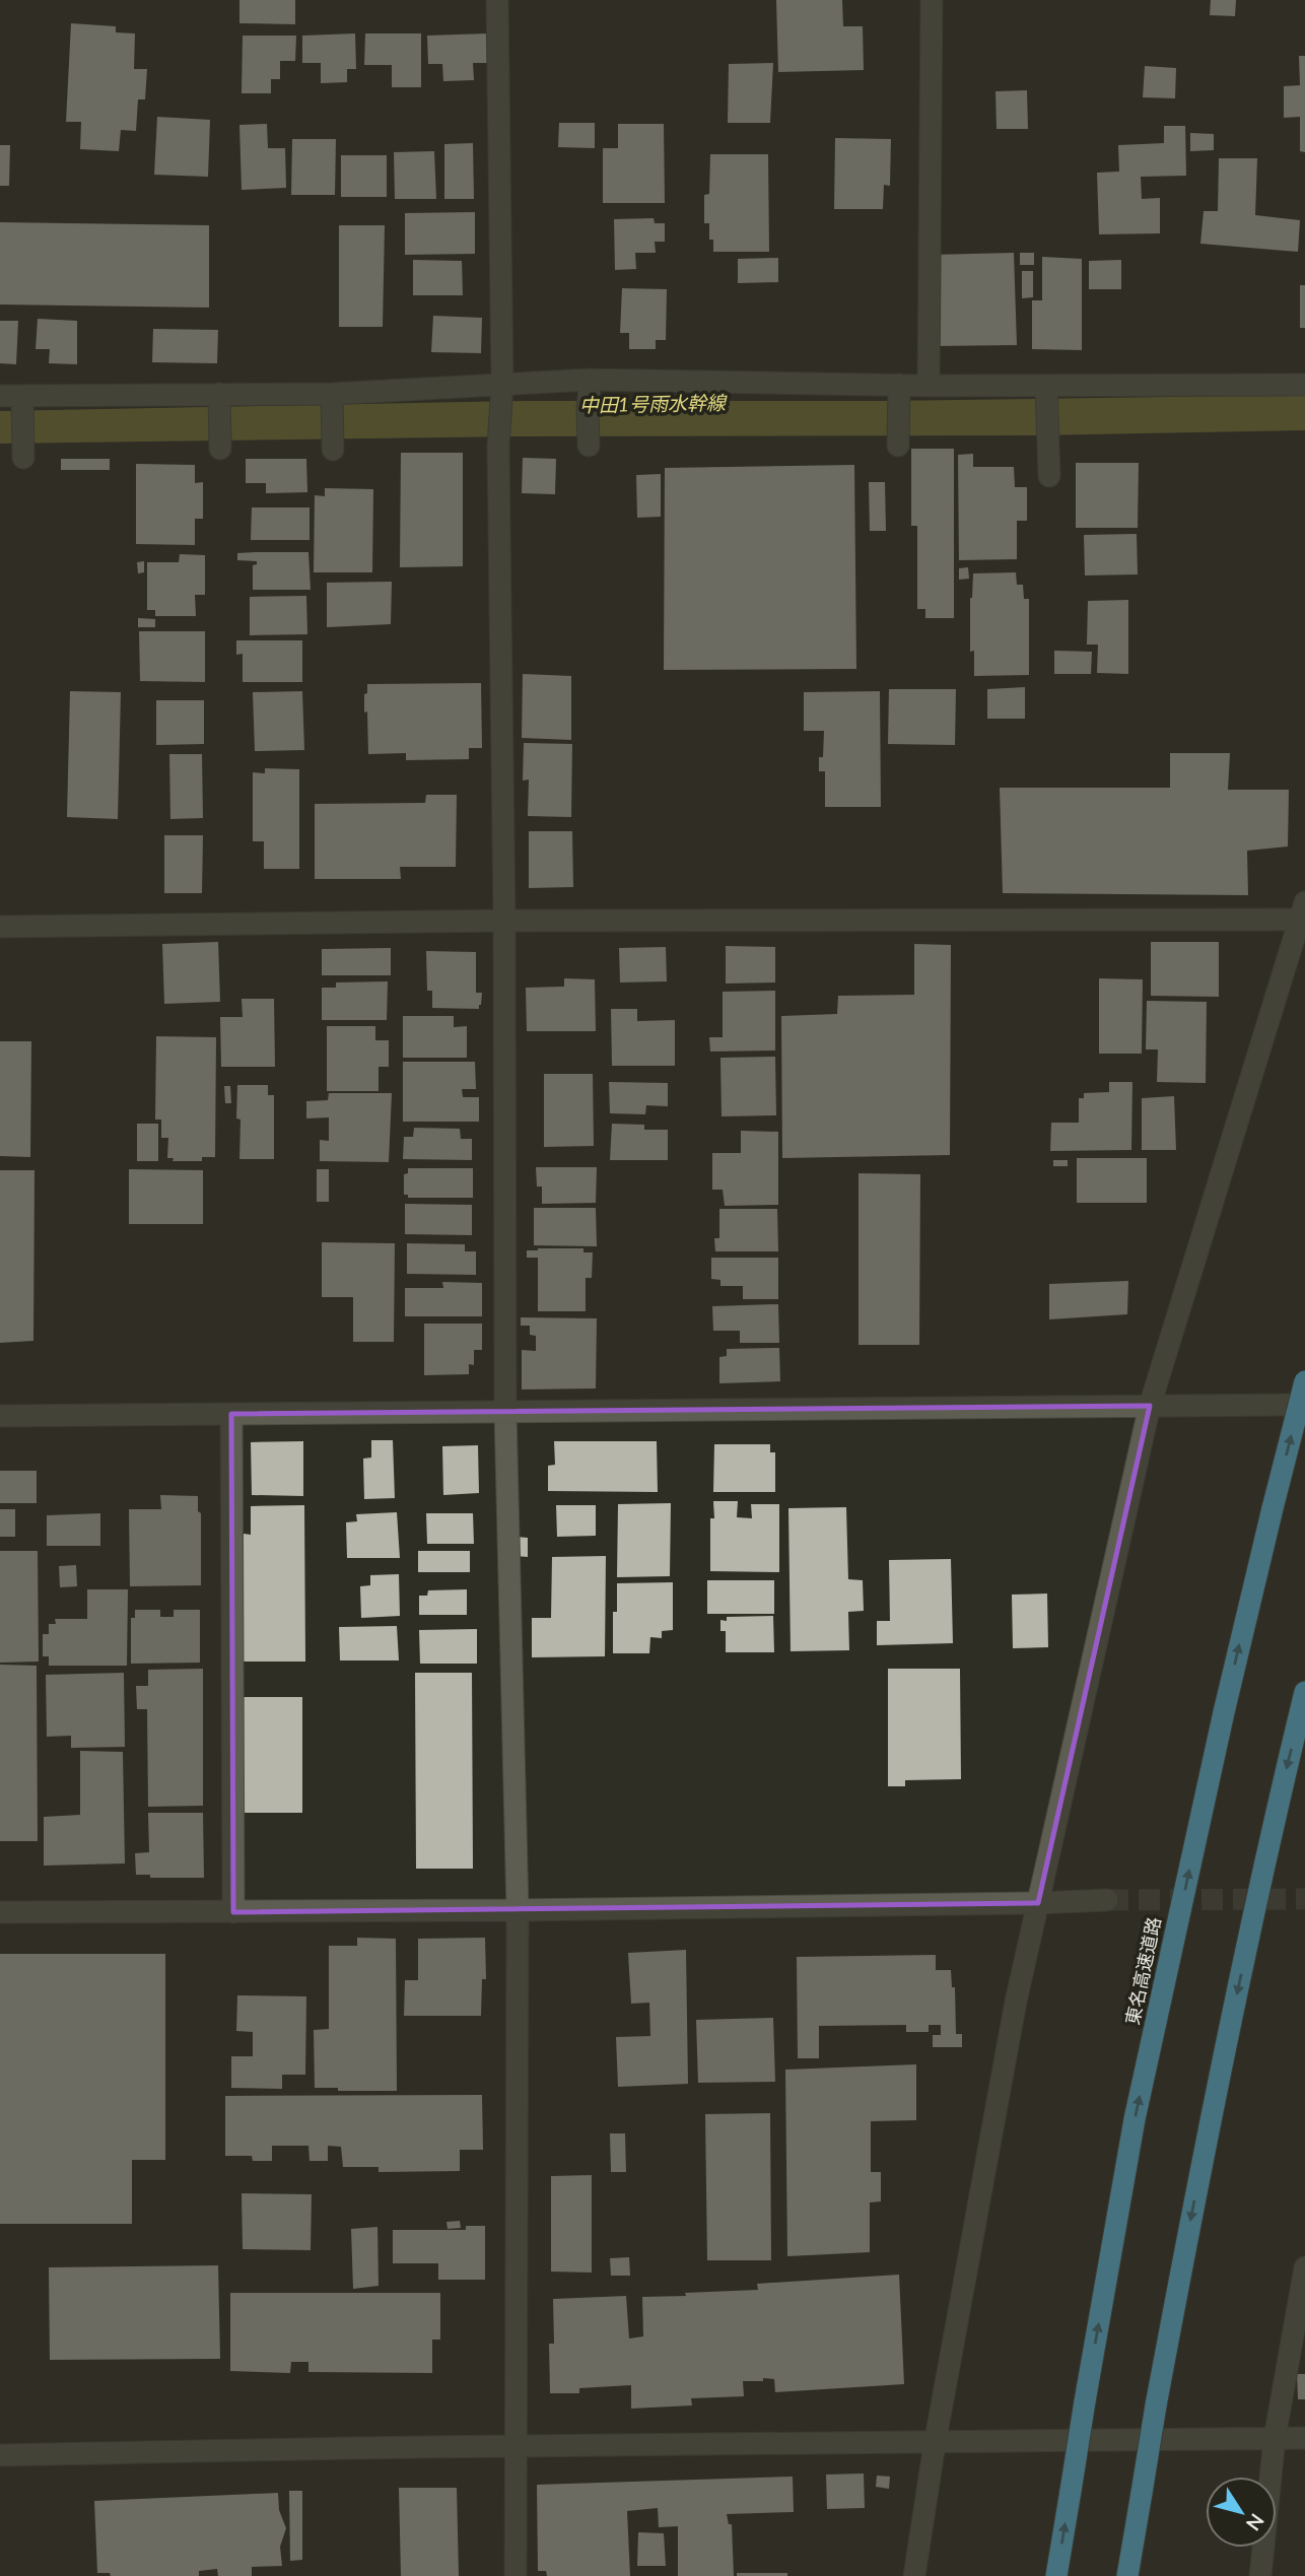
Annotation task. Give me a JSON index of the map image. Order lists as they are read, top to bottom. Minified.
{"streets":{"highway":["東名高速道路"]},"water":["中田1号雨水幹線"],"north":"bottom right"}
